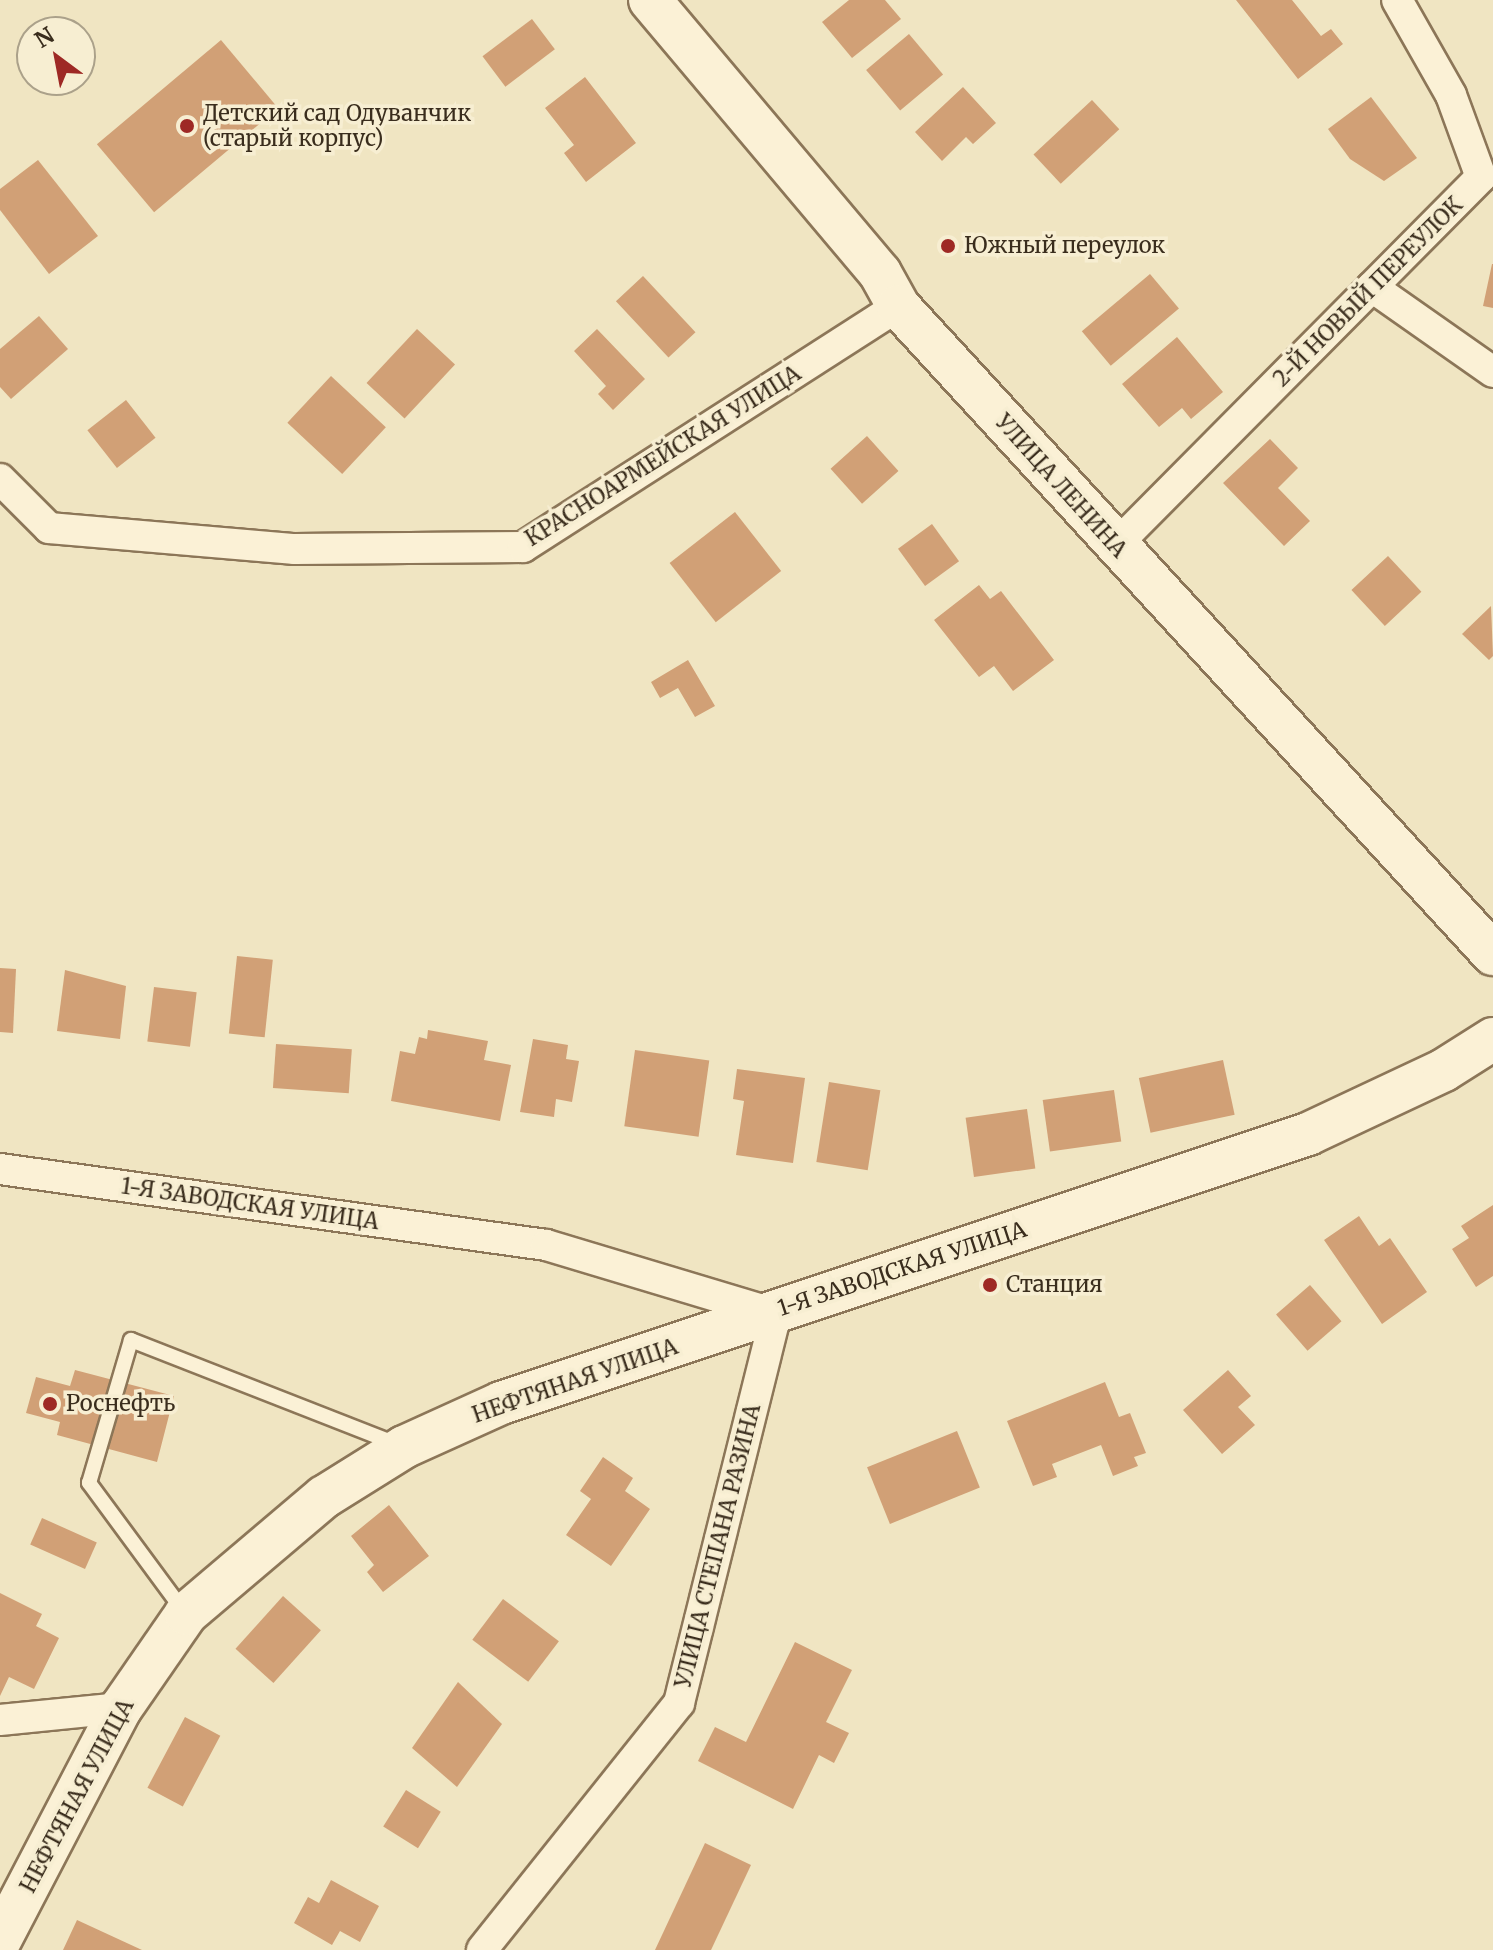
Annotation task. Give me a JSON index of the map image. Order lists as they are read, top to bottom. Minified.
{"streets":{"main road":["УЛИЦА ЛЕНИНА","1-Я ЗАВОДСКАЯ УЛИЦА","НЕФТЯНАЯ УЛИЦА"],"street":["2-Й НОВЫЙ ПЕРЕУЛОК","КРАСНОАРМЕЙСКАЯ УЛИЦА","УЛИЦА СТЕПАНА РАЗИНА"]},"crossings":[["2-Й НОВЫЙ ПЕРЕУЛОК","УЛИЦА ЛЕНИНА"],["КРАСНОАРМЕЙСКАЯ УЛИЦА","УЛИЦА ЛЕНИНА"],["1-Я ЗАВОДСКАЯ УЛИЦА","НЕФТЯНАЯ УЛИЦА"],["1-Я ЗАВОДСКАЯ УЛИЦА","УЛИЦА СТЕПАНА РАЗИНА"],["НЕФТЯНАЯ УЛИЦА","УЛИЦА СТЕПАНА РАЗИНА"]],"places":["Детский сад Одуванчик (старый корпус)","Южный переулок","Станция","Роснефть"],"north":"top left"}
